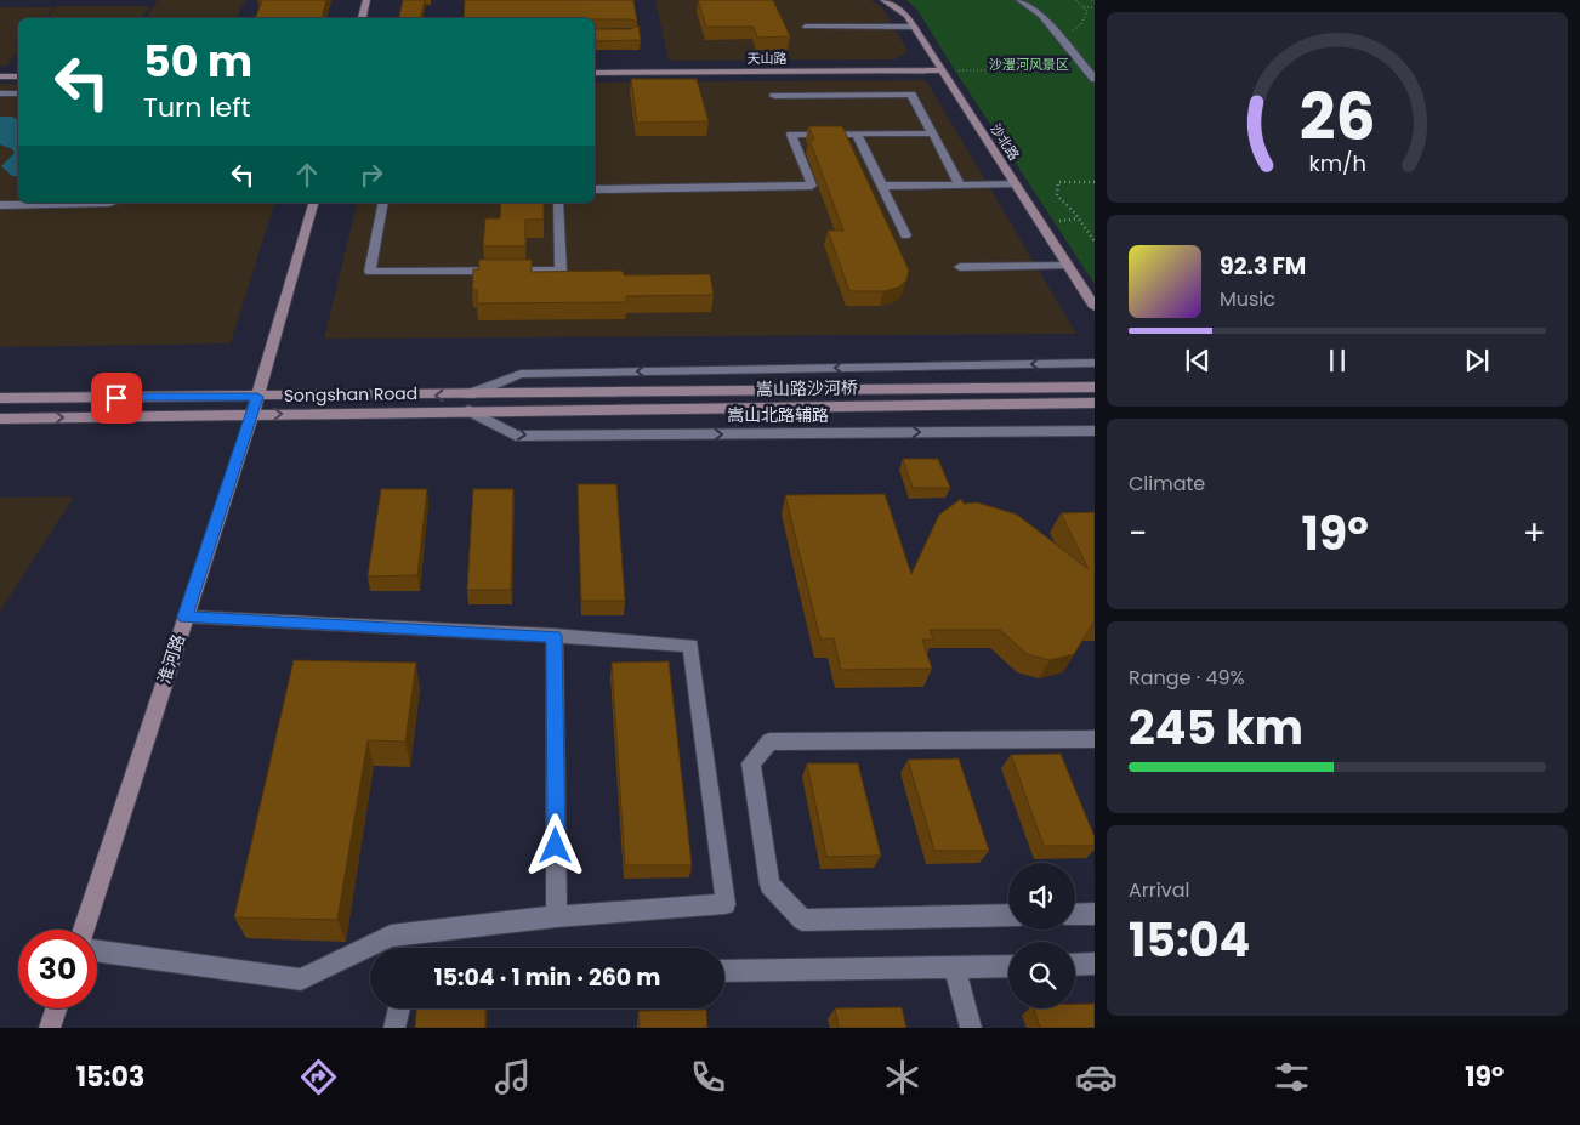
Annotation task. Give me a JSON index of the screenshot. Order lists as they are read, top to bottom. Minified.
{"streets":{"street":["天山路","沙北路","嵩山路沙河桥","Songshan Road","嵩山北路辅路","淮河路"]},"crossings":[["天山路","沙北路"],["嵩山路沙河桥","Songshan Road"],["Songshan Road","嵩山北路辅路"],["Songshan Road","淮河路"]],"parks":["沙澧河风景区"],"page":{"turn":["50 m","Turn left"],"song":["92.3 FM","Music"],"tile":["Climate",["Range · 49%","245 km"],["Arrival","15:04"]],"heat":["−","19°","+"],"limit":"30","trip":"15:04 · 1 min · 260 m","tabs":["15:03","19°"],"gauge":["26","km/h"]}}
